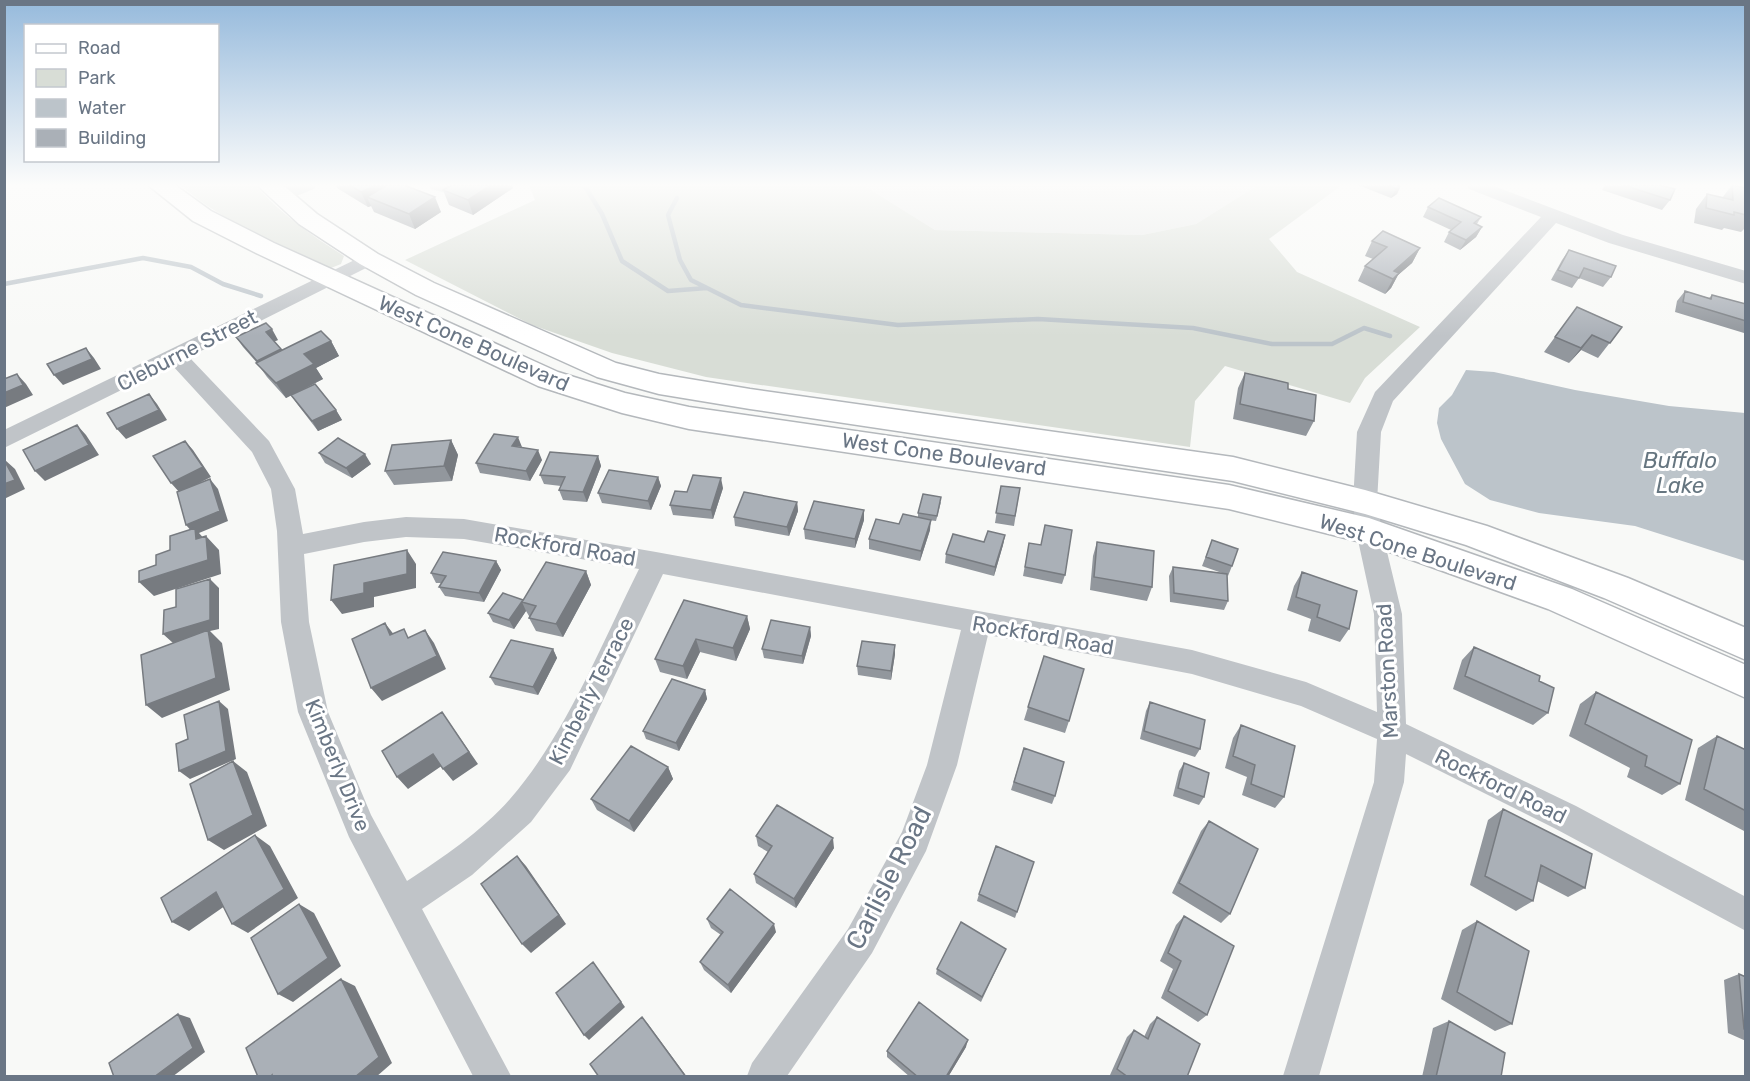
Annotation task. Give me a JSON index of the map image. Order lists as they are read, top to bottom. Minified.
{"streets":{"main road":["West Cone Boulevard"],"street":["Cleburne Street","Rockford Road","Marston Road","Kimberly Terrace","Kimberly Drive","Carlisle Road"]},"crossings":[["West Cone Boulevard","Cleburne Street"],["West Cone Boulevard","Marston Road"],["Cleburne Street","Kimberly Drive"],["Rockford Road","Marston Road"],["Rockford Road","Kimberly Terrace"],["Rockford Road","Kimberly Drive"],["Rockford Road","Carlisle Road"],["Kimberly Terrace","Kimberly Drive"]],"water":["Buffalo Lake"],"legend":["Road","Park","Water","Building"]}
